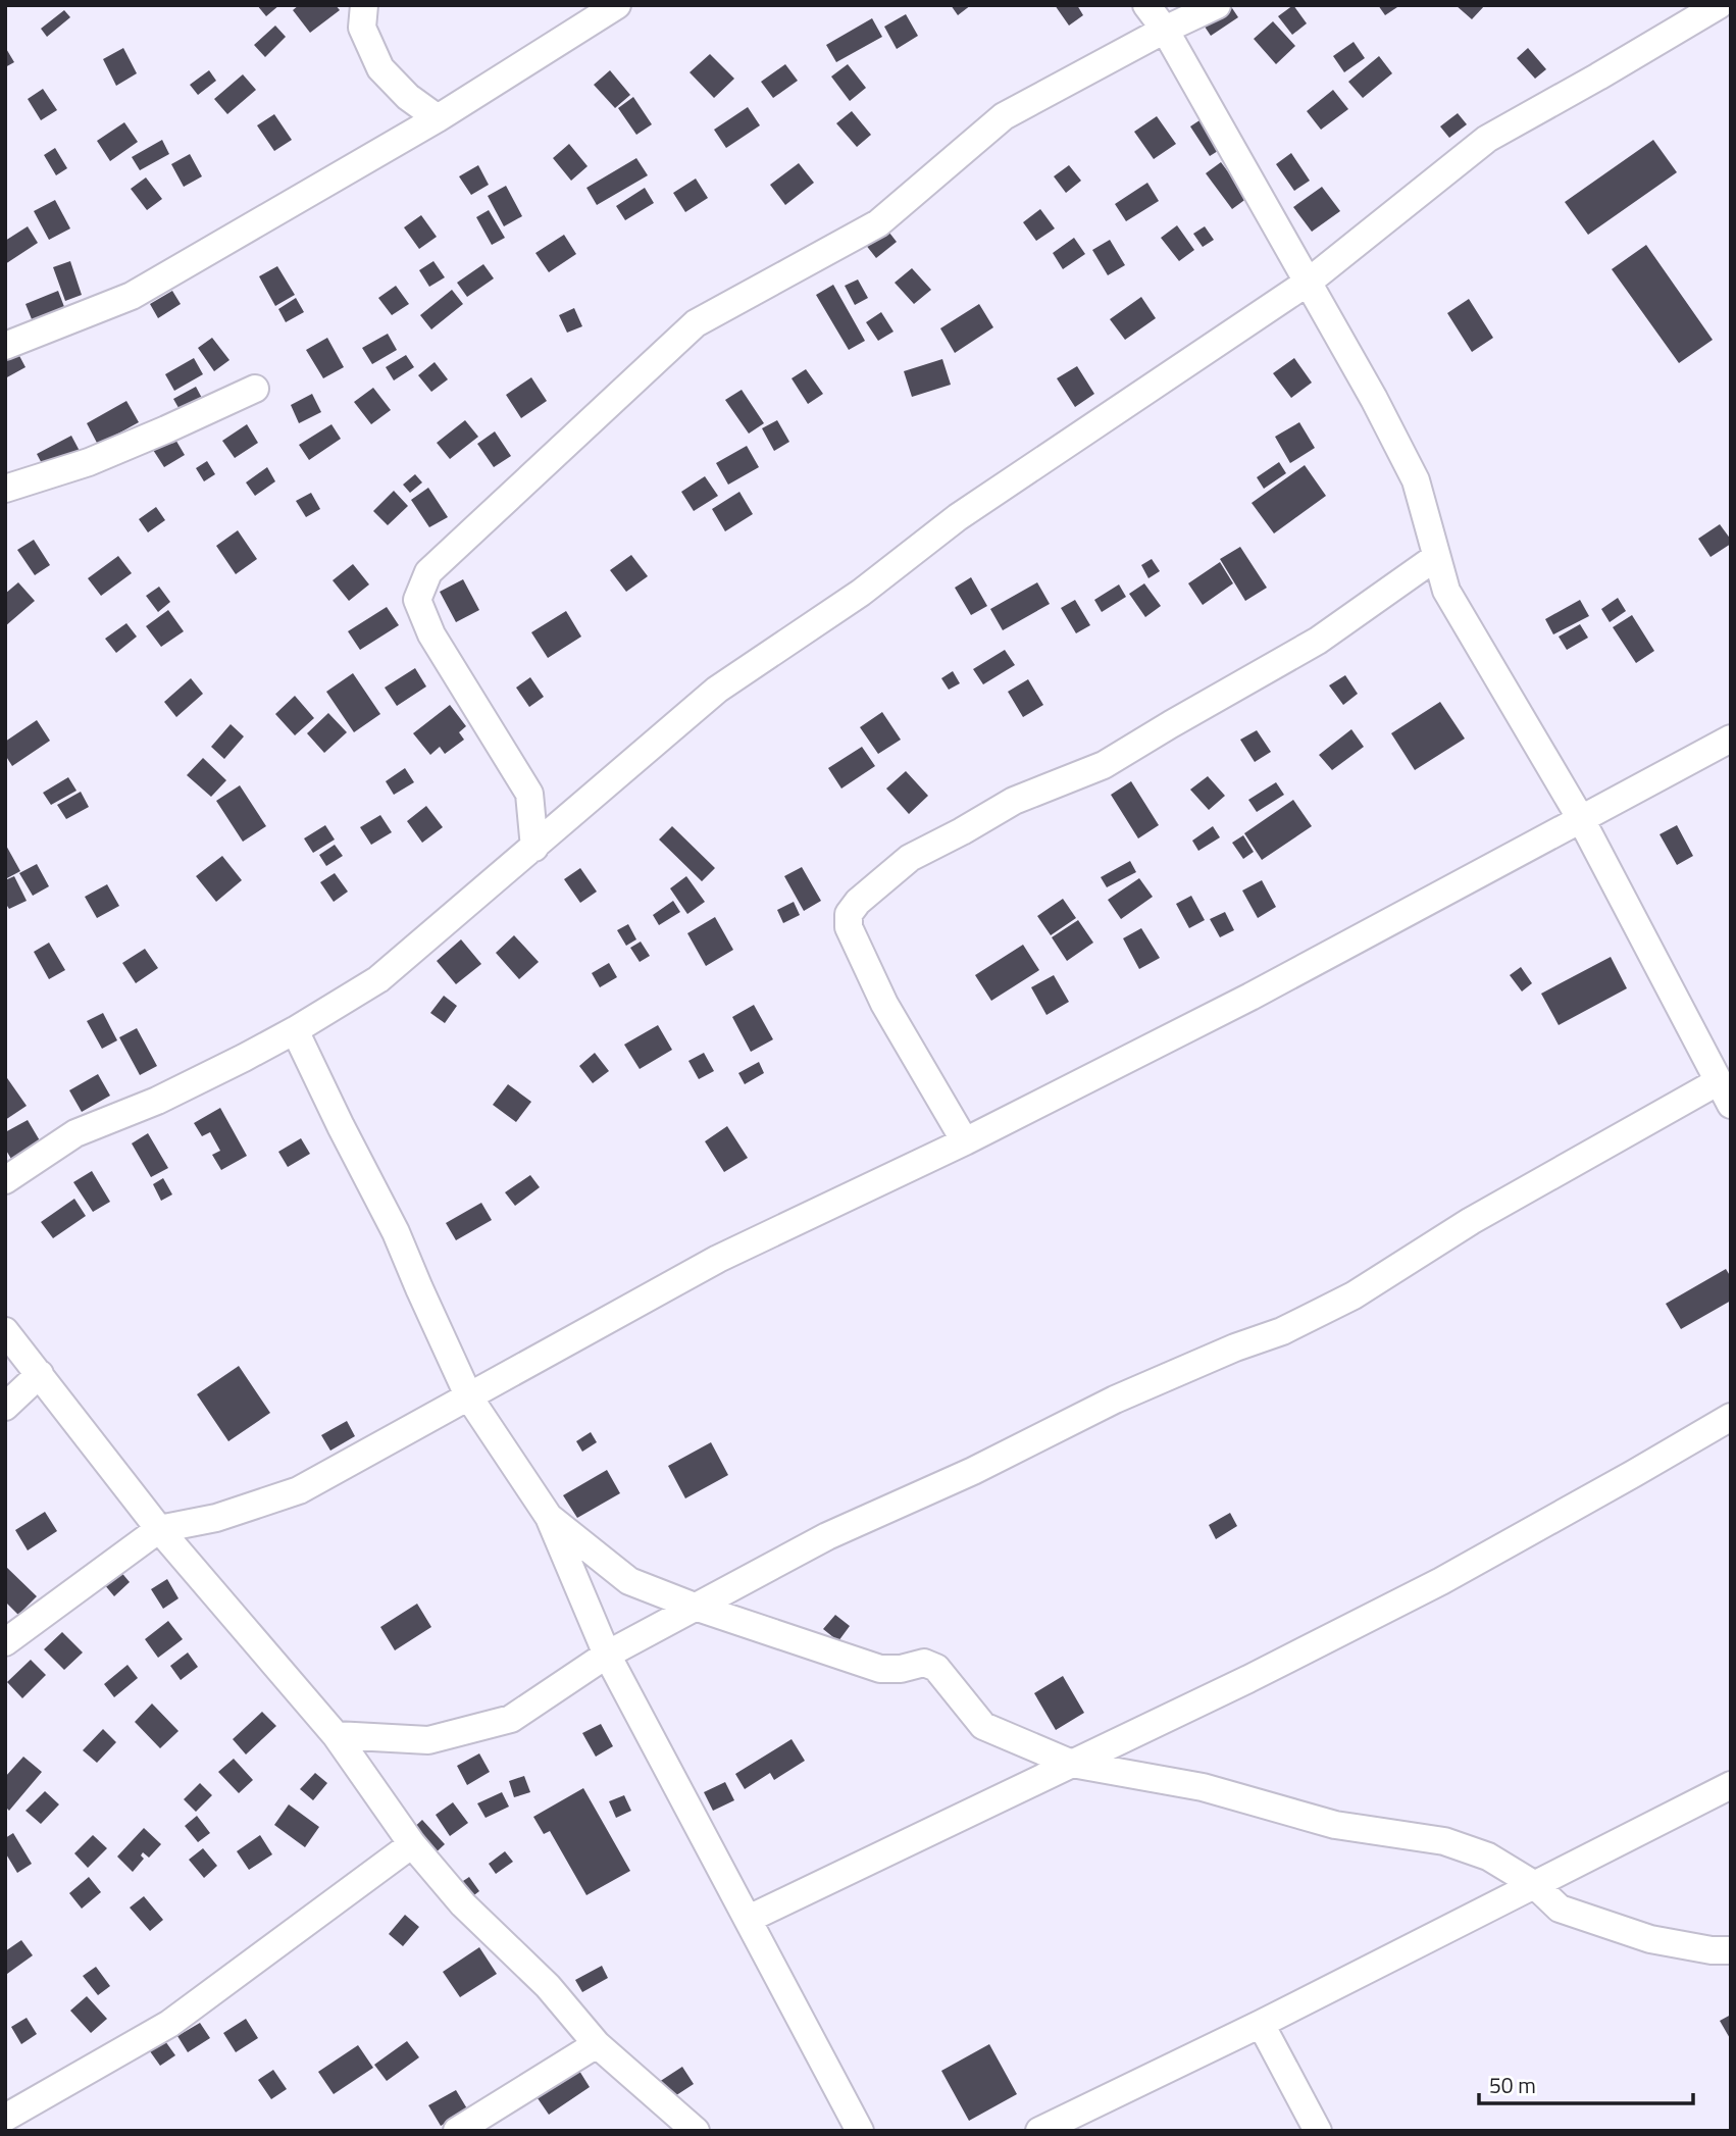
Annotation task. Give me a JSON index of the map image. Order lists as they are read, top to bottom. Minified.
{"scale_bar":"50 m"}
